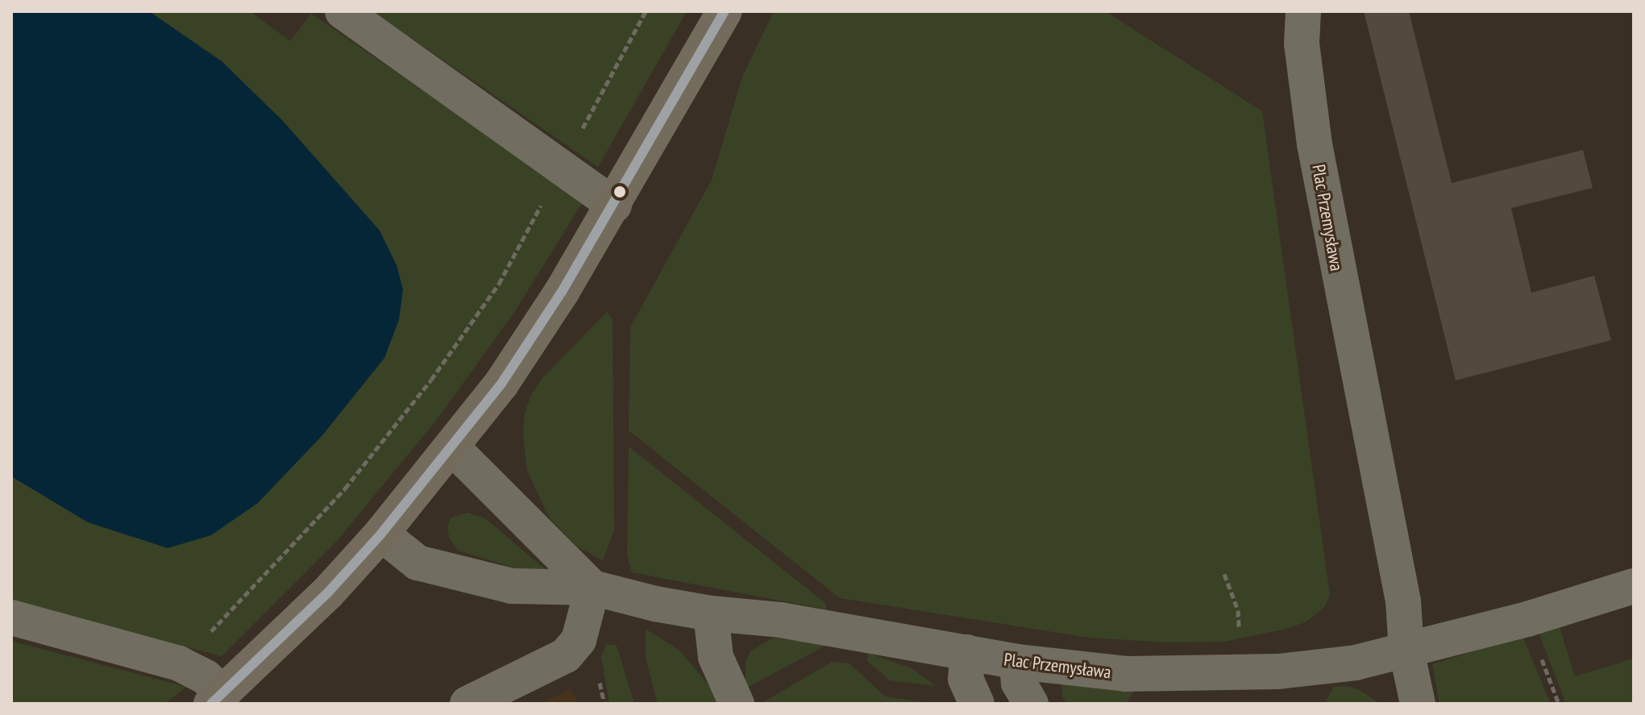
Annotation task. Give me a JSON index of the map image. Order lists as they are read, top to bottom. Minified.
{"streets":{"street":["Plac Przemysława"]}}
